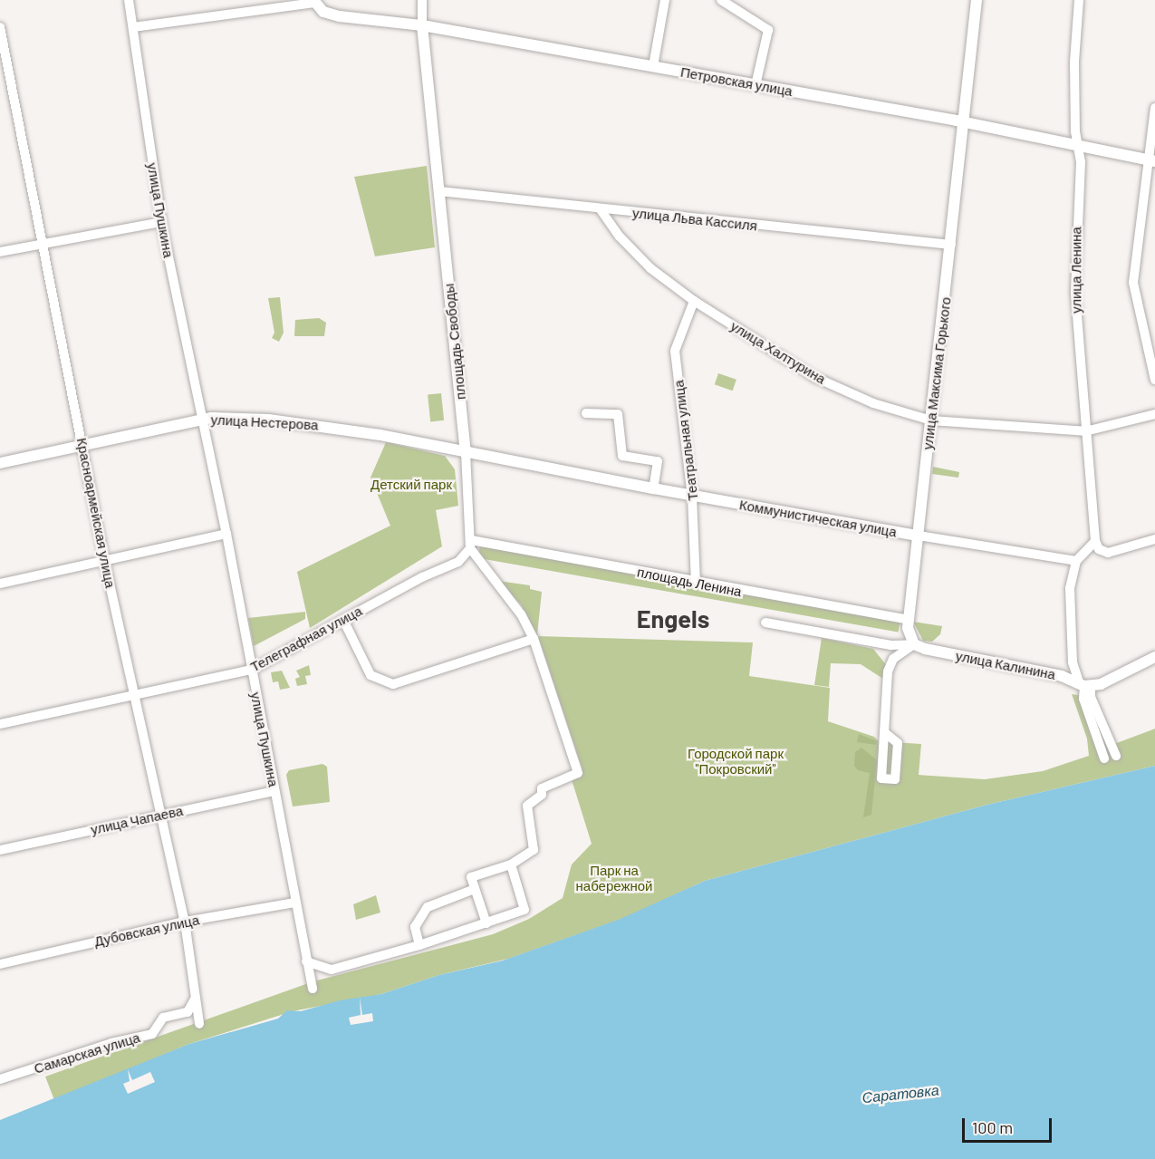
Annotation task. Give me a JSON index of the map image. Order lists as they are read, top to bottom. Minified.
{"streets":{"main road":["Петровская улица","площадь Свободы","улица Максима Горького","улица Нестерова","Коммунистическая улица","улица Калинина"],"street":["улица Пушкина","улица Льва Кассиля","улица Ленина","улица Халтурина","Театральная улица","Красноармейская улица","площадь Ленина","Телеграфная улица","улица Чапаева","Дубовская улица","Самарская улица"]},"crossings":[["Петровская улица","улица Ленина"],["Петровская улица","площадь Свободы"],["Петровская улица","улица Максима Горького"],["улица Пушкина","улица Нестерова"],["улица Пушкина","Телеграфная улица"],["улица Пушкина","улица Чапаева"],["улица Пушкина","Дубовская улица"],["улица Льва Кассиля","площадь Свободы"],["улица Льва Кассиля","улица Халтурина"],["улица Льва Кассиля","улица Максима Горького"],["улица Ленина","улица Халтурина"],["площадь Свободы","улица Нестерова"],["площадь Свободы","Коммунистическая улица"],["площадь Свободы","площадь Ленина"],["площадь Свободы","Телеграфная улица"],["улица Халтурина","улица Максима Горького"],["улица Халтурина","Театральная улица"],["улица Максима Горького","Коммунистическая улица"],["улица Максима Горького","площадь Ленина"],["улица Максима Горького","улица Калинина"],["улица Нестерова","Красноармейская улица"],["улица Нестерова","Коммунистическая улица"],["Театральная улица","Коммунистическая улица"],["Театральная улица","площадь Ленина"],["Красноармейская улица","Телеграфная улица"],["Красноармейская улица","улица Чапаева"],["Красноармейская улица","Дубовская улица"],["Красноармейская улица","Самарская улица"],["площадь Ленина","Телеграфная улица"]],"districts":["Engels"],"water":["Саратовка"],"parks":["Детский парк","Городской парк \"Покровский\"","Парк на набережной"],"scale_bar":"100 m"}
